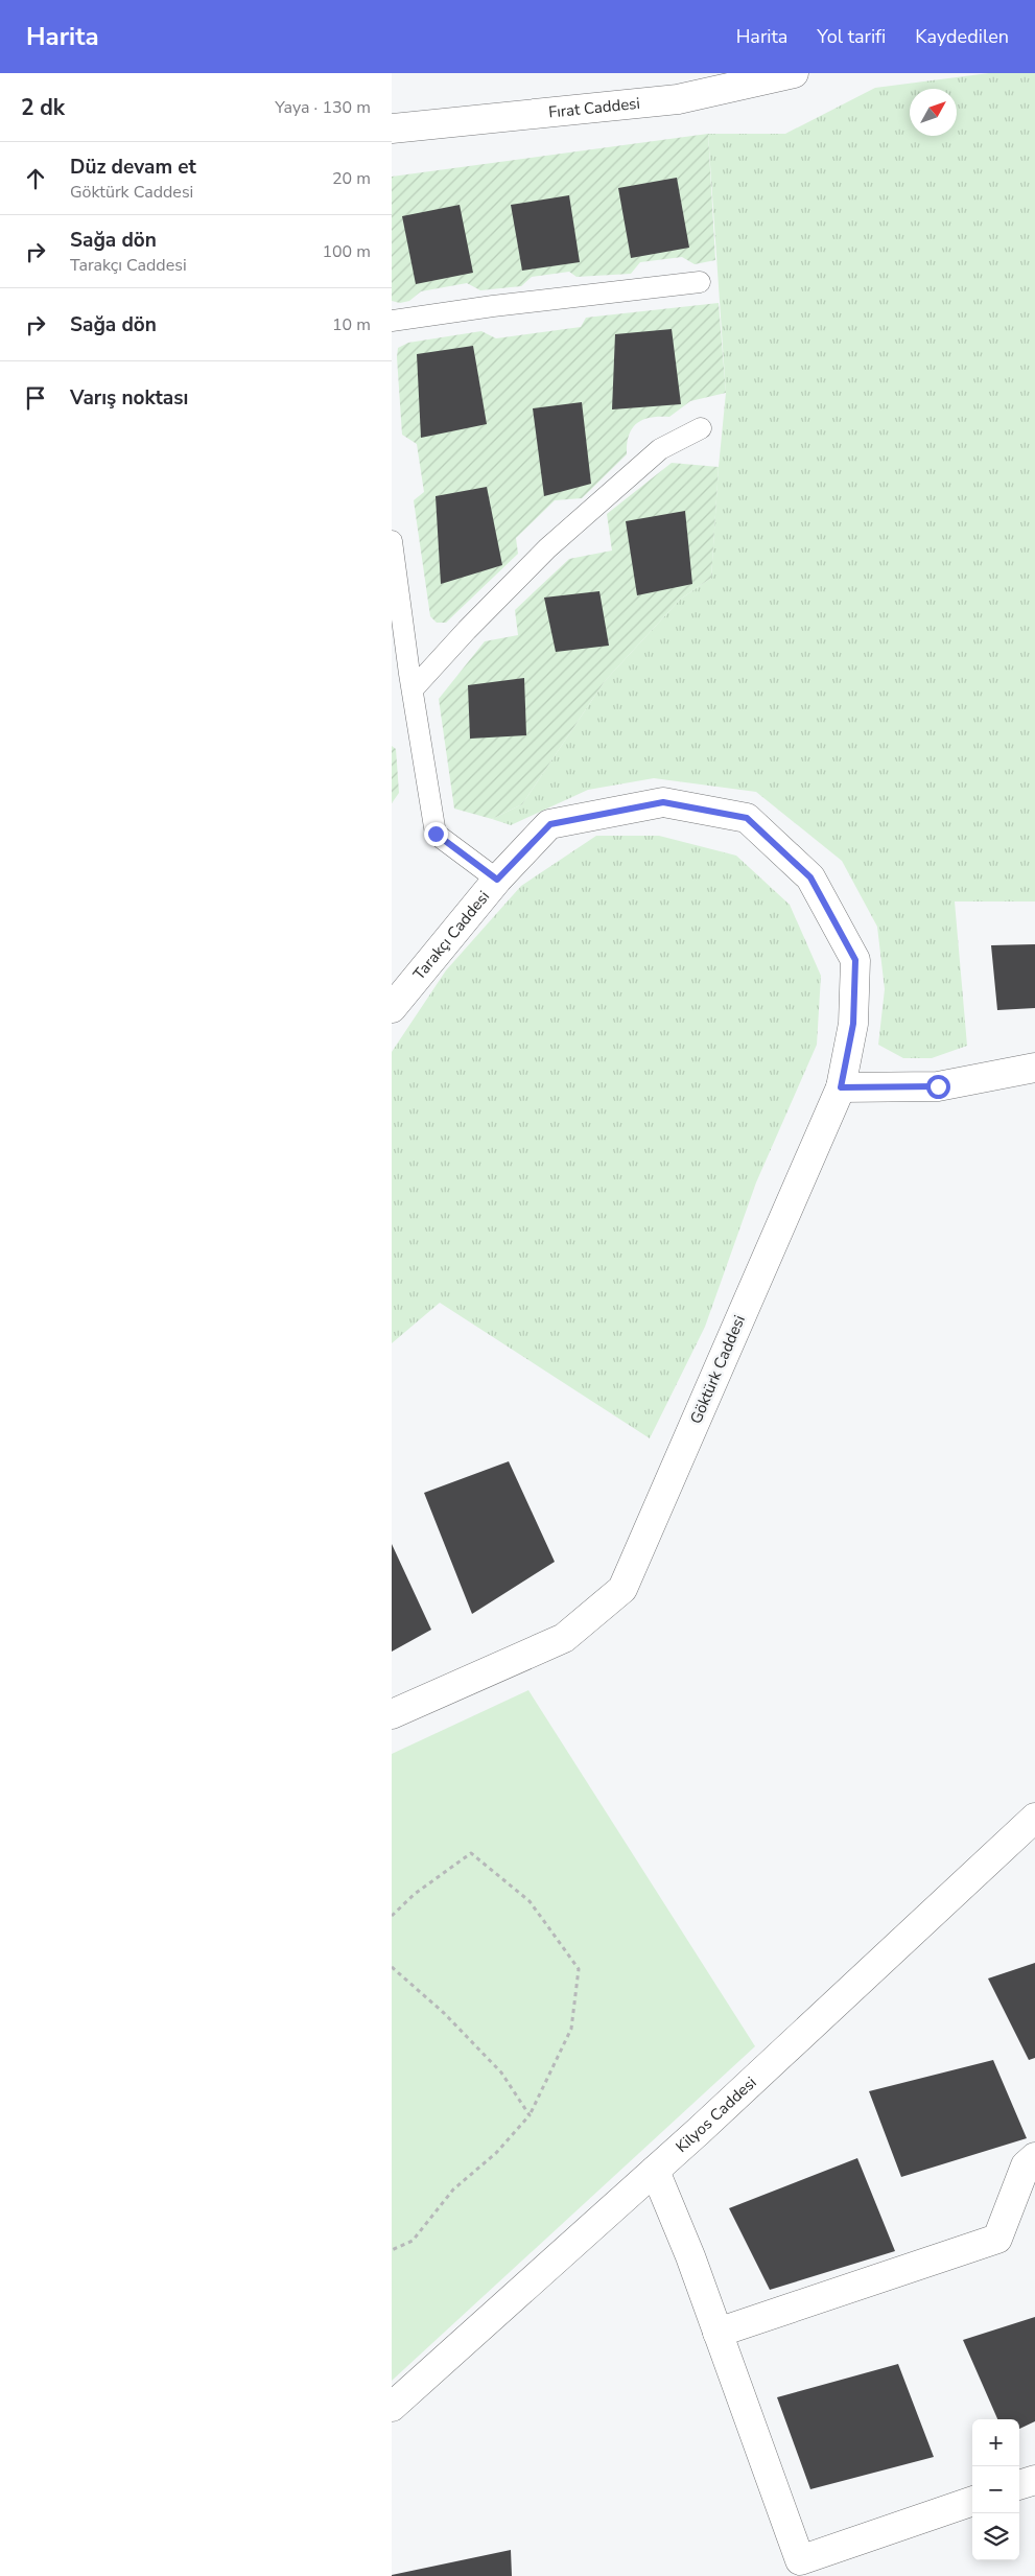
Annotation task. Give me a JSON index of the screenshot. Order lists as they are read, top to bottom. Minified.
{"streets":{"street":["Fırat Caddesi","Tarakçı Caddesi","Göktürk Caddesi","Kilyos Caddesi"]},"crossings":[["Tarakçı Caddesi","Göktürk Caddesi"]],"north":"top right","page":{"header":"Harita","nav":["Harita","Yol tarifi","Kaydedilen"],"heading":["2 dk","Yaya · 130 m"],"list":[["Düz devam et","Göktürk Caddesi","20 m"],["Sağa dön","Tarakçı Caddesi","100 m"],["Sağa dön","10 m"],"Varış noktası"],"map_buttons":["+","−"]}}
